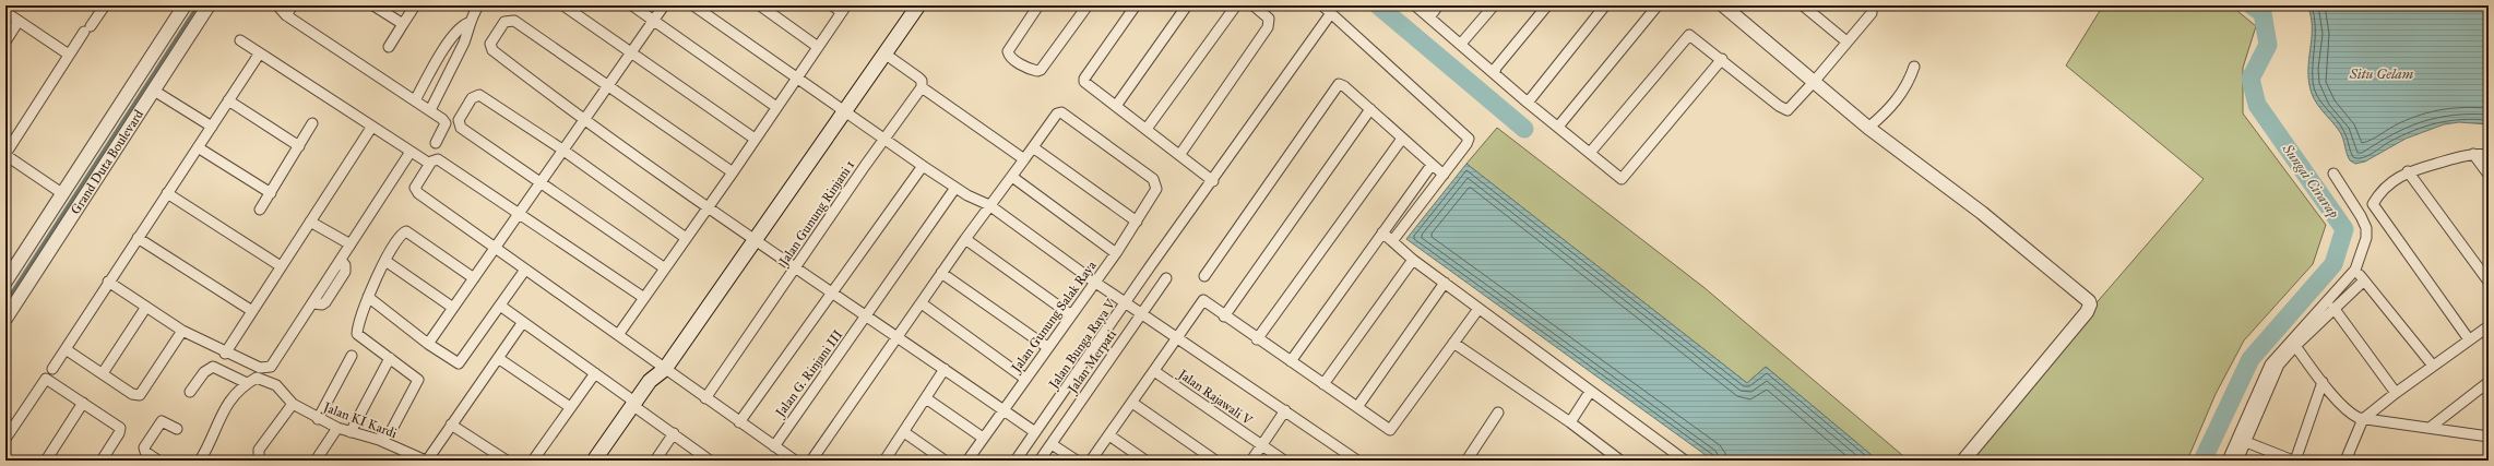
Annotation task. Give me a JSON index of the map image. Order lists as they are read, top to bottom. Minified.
{"streets":{"street":["Grand Duta Boulevard","Jalan Gunung Rinjani 1","Jalan Gunung Salak Raya","Jalan Bunga Raya V","Jalan Merpati","Jalan G. Rinjani III","Jalan Rajawali V","Jalan KI Kardi"]},"water":["Situ Gelam","Sungai Cirarap"]}
